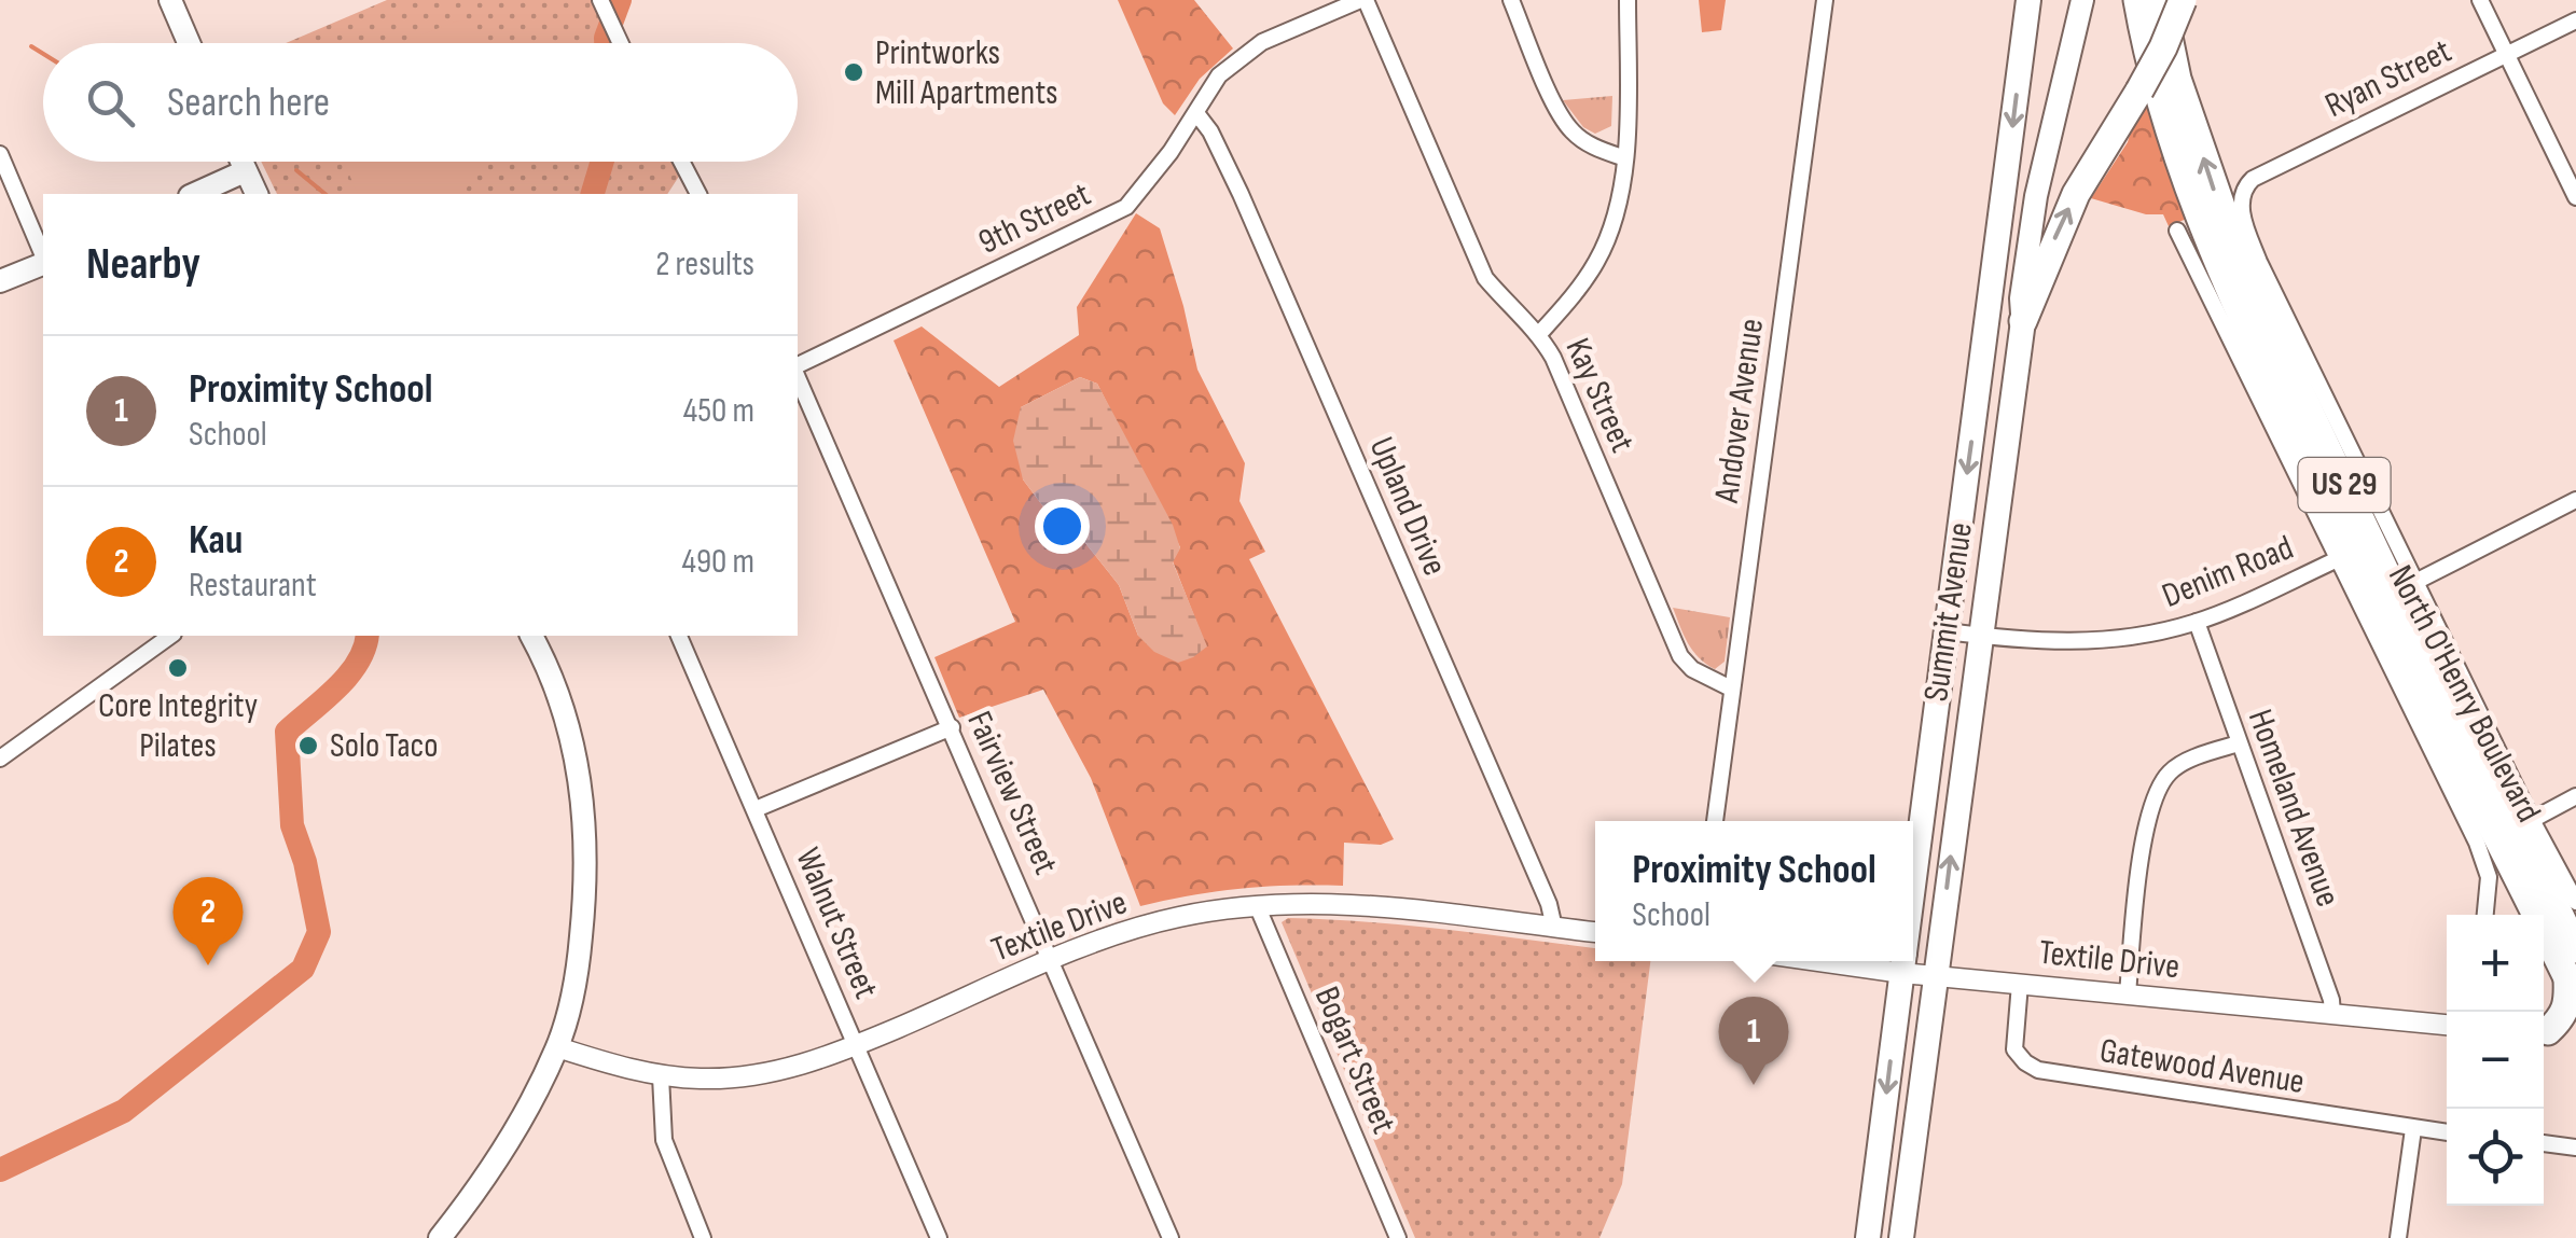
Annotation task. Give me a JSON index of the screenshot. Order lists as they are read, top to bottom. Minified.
{"streets":{"highway":["US 29","North O'Henry Boulevard"],"main road":["Summit Avenue"],"street":["Ryan Street","9th Street","Kay Street","Andover Avenue","Upland Drive","Denim Road","Fairview Street","Homeland Avenue","Walnut Street","Textile Drive","Bogart Street","Gatewood Avenue"]},"crossings":[["9th Street","Kay Street"],["9th Street","Upland Drive"],["Kay Street","Andover Avenue"],["Upland Drive","Textile Drive"],["Denim Road","Summit Avenue"],["Denim Road","Homeland Avenue"],["Summit Avenue","Textile Drive"],["Fairview Street","Textile Drive"],["Homeland Avenue","Textile Drive"],["Walnut Street","Textile Drive"],["Textile Drive","Bogart Street"],["Textile Drive","Gatewood Avenue"]],"places":["Printworks Mill Apartments","Core Integrity Pilates","Solo Taco"],"page":{"search":"Search here","heading":["Nearby","2 results"],"list":[{"mark":"1","name":"Proximity School","note":"School","value":"450 m"},{"mark":"2","name":"Kau","note":"Restaurant","value":"490 m"}],"popup":["Proximity School","School"],"pins":["2","1"],"map_buttons":["+","−"]}}
